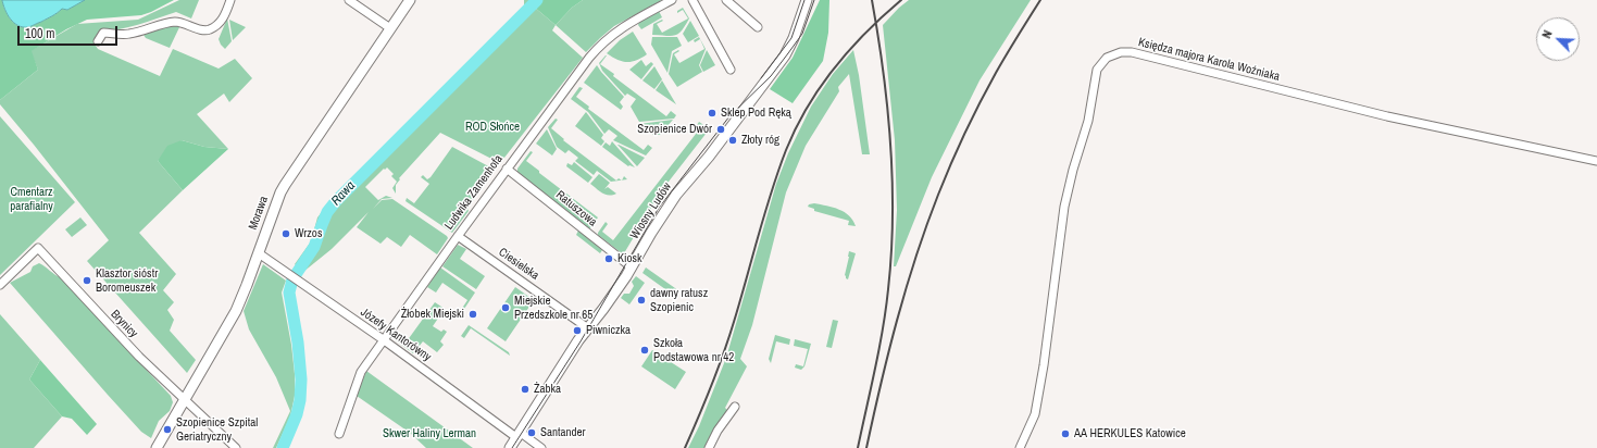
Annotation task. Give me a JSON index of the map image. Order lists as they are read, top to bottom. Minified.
{"streets":{"street":["Księdza majora Karola Woźniaka","Ludwika Zamenhofa","Ratuszowa","Wiosny Ludów","Morawa","Ciesielska","Brynicy","Józefy Kantorówny"]},"crossings":[["Ludwika Zamenhofa","Ratuszowa"],["Ludwika Zamenhofa","Ciesielska"],["Ludwika Zamenhofa","Józefy Kantorówny"],["Ratuszowa","Wiosny Ludów"],["Wiosny Ludów","Ciesielska"],["Wiosny Ludów","Józefy Kantorówny"],["Morawa","Brynicy"],["Morawa","Józefy Kantorówny"]],"water":["Rawa"],"parks":["ROD Słońce","Cmentarz parafialny","Skwer Haliny Lerman"],"places":["Sklep Pod Ręką","Szopienice Dwór","Złoty róg","Wrzos","Kiosk","Klasztor sióstr Boromeuszek","dawny ratusz Szopienic","Miejskie Przedszkole nr 65","Żłobek Miejski","Piwniczka","Szkoła Podstawowa nr 42","Żabka","Szopienice Szpital Geriatryczny","Santander","AA HERKULES Katowice"],"scale_bar":"100 m","north":"top left"}
